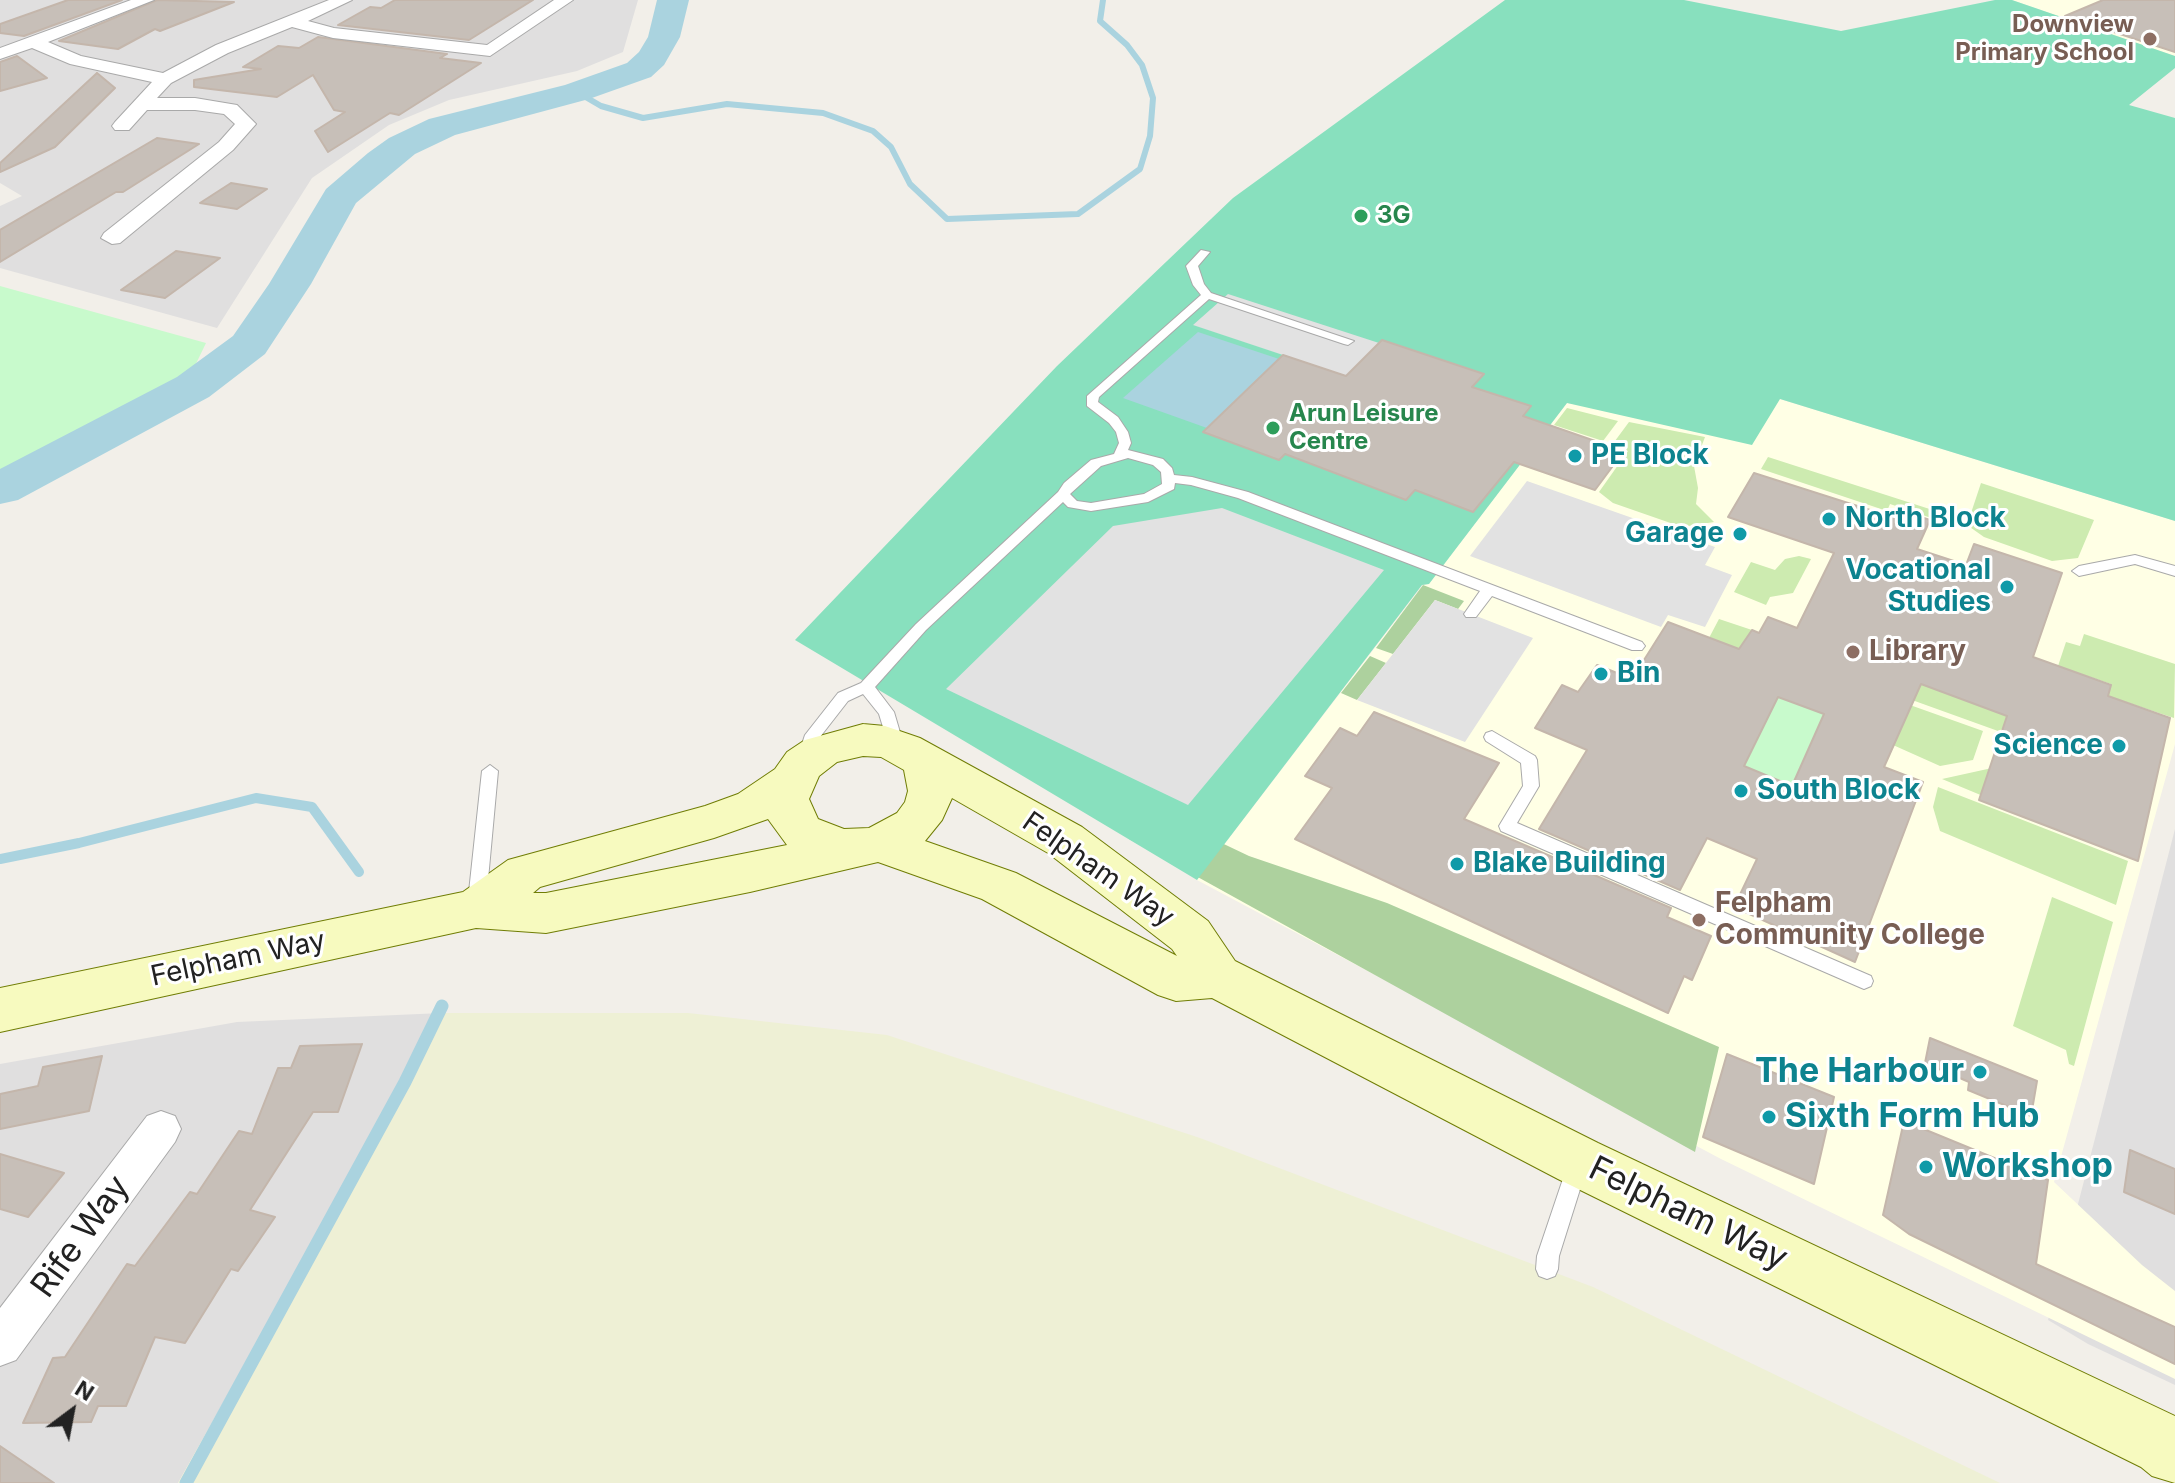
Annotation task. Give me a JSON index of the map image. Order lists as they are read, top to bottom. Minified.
{"streets":{"main road":["Felpham Way"],"street":["Rife Way"]},"places":["Downview Primary School","3G","Arun Leisure Centre","PE Block","North Block","Garage","Vocational Studies","Library","Bin","Science","South Block","Blake Building","Felpham Community College","The Harbour","Sixth Form Hub","Workshop"],"north":"top right"}
